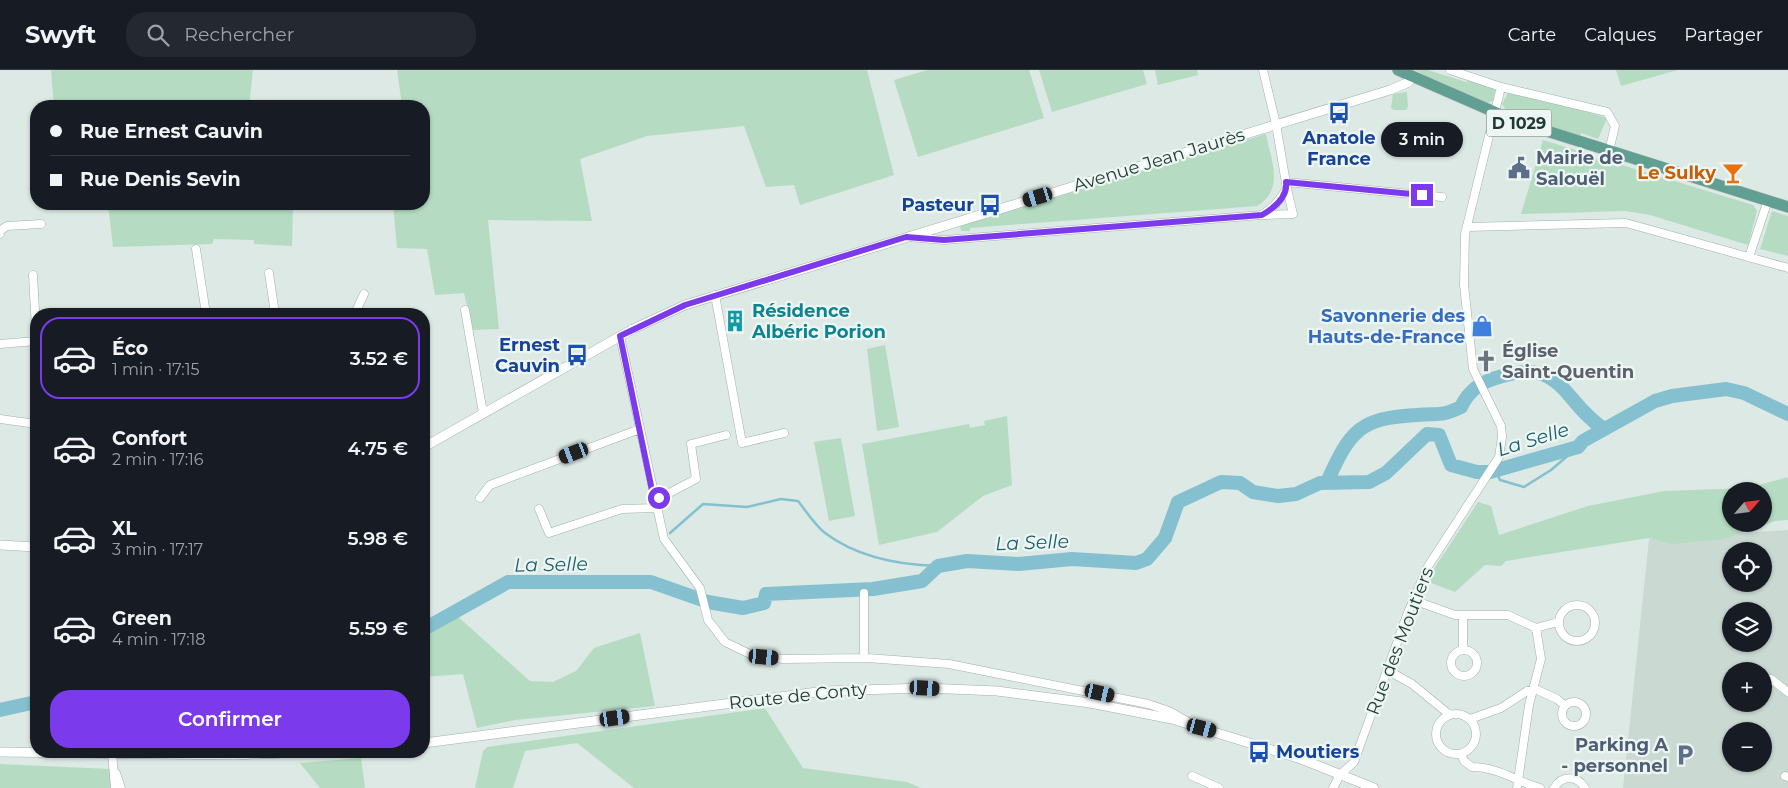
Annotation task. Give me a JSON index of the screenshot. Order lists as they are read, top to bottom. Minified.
{"streets":{"main road":["D 1029"],"street":["Avenue Jean Jaurès","Rue des Moutiers","Route de Conty"]},"crossings":[["D 1029","Avenue Jean Jaurès"],["D 1029","Rue des Moutiers"],["Rue des Moutiers","Route de Conty"]],"water":["La Selle"],"places":{"bus stop":["Anatole France","Pasteur","Ernest Cauvin","Moutiers"],"public building":["Mairie de Salouël"],"bar":["Le Sulky"],"building":["Résidence Albéric Porion"],"shop":["Savonnerie des Hauts-de-France"],"church":["Église Saint-Quentin"],"parking":["Parking A - personnel"]},"north":"top right","page":{"header":"Swyft","search":"Rechercher","nav":["Carte","Calques","Partager"],"banner":["Rue Ernest Cauvin","Rue Denis Sevin"],"bubble":"3 min","list":[{"name":"Éco","note":"1 min · 17:15","value":"3.52 €"},{"name":"Confort","note":"2 min · 17:16","value":"4.75 €"},{"name":"XL","note":"3 min · 17:17","value":"5.98 €"},{"name":"Green","note":"4 min · 17:18","value":"5.59 €"}],"map_buttons":["+","−"],"buttons":"Confirmer"}}
